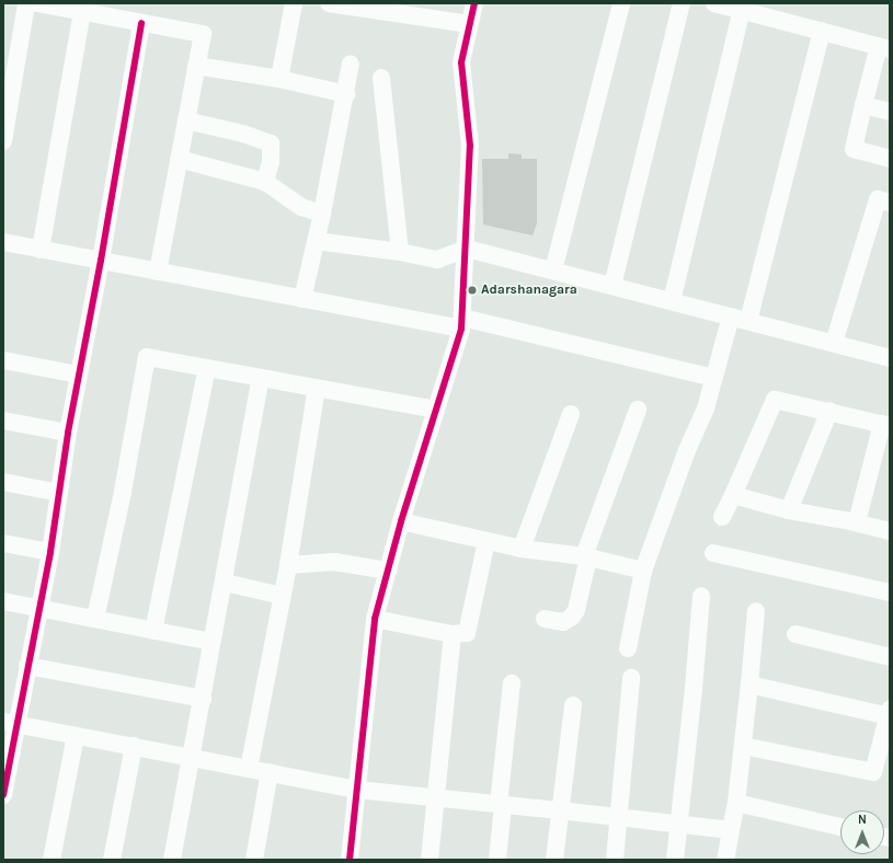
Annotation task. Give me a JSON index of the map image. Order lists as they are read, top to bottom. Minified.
{"places":["Adarshanagara"],"north":"top"}
